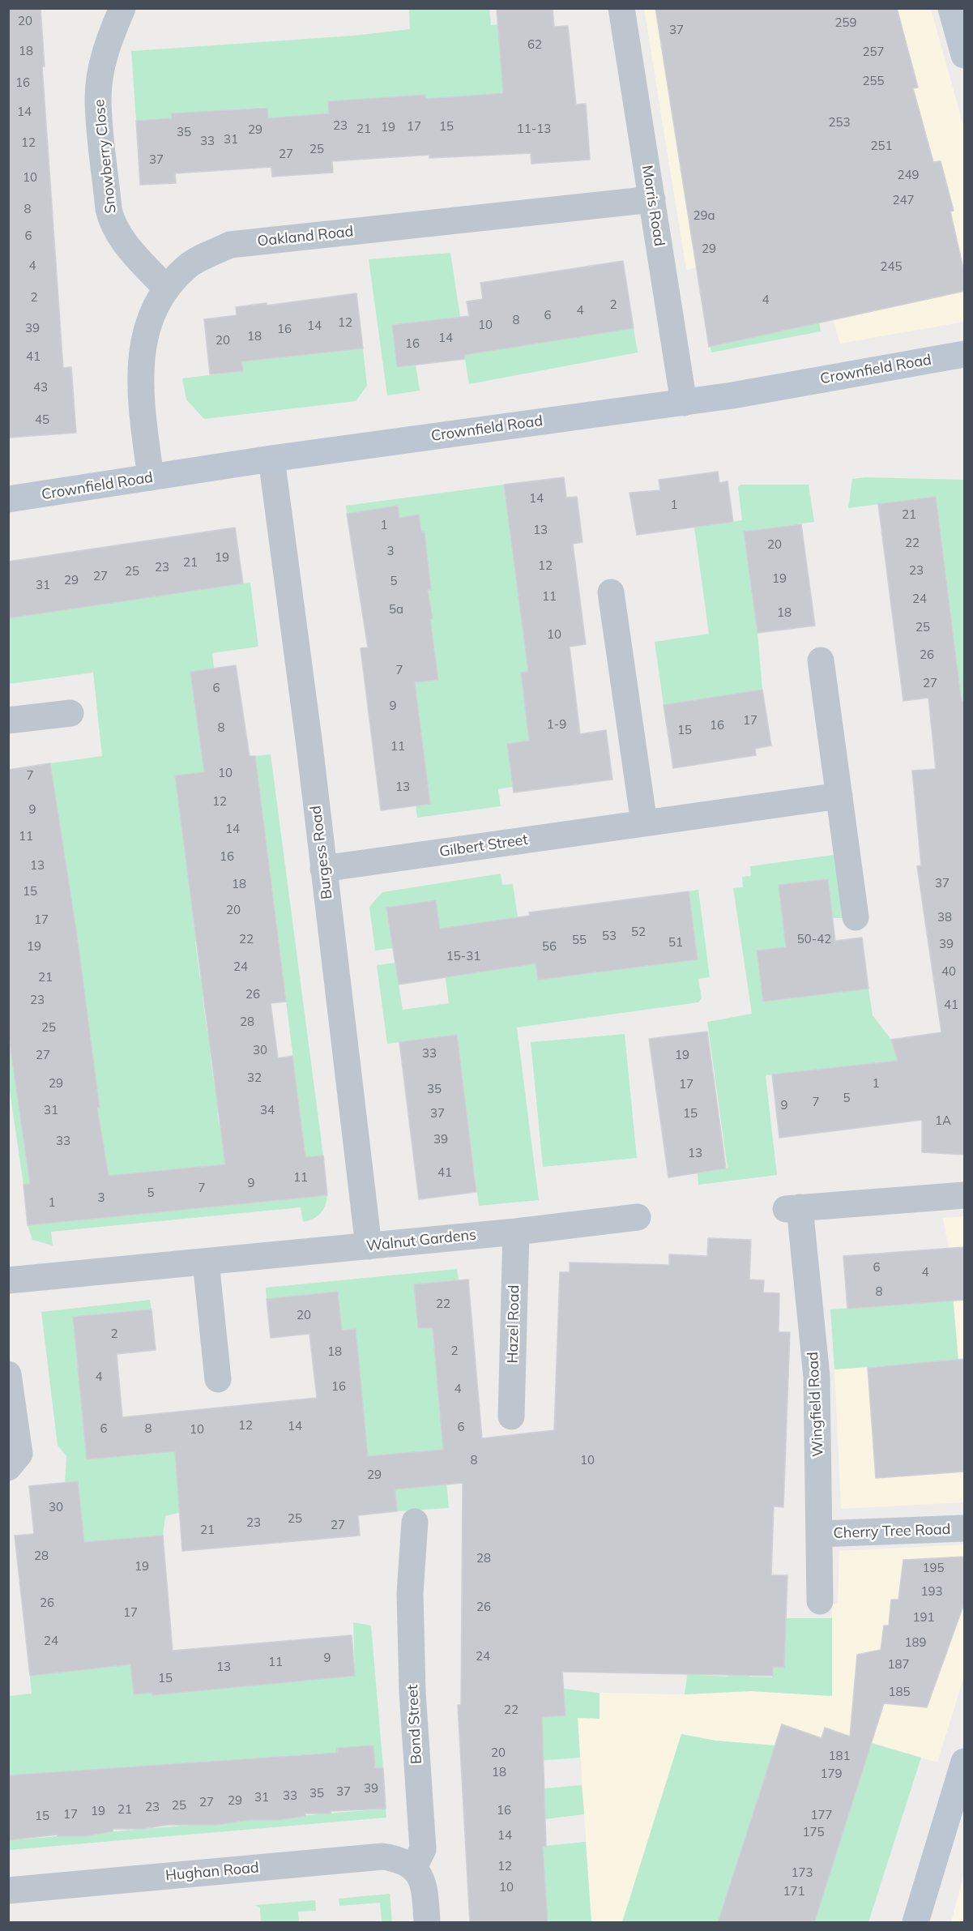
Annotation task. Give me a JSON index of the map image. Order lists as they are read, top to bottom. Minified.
{"streets":{"street":["Snowberry Close","Morris Road","Oakland Road","Crownfield Road","Gilbert Street","Burgess Road","Walnut Gardens","Hazel Road","Wingfield Road","Cherry Tree Road","Bond Street","Hughan Road"]},"crossings":[["Snowberry Close","Oakland Road"],["Morris Road","Oakland Road"],["Morris Road","Crownfield Road"],["Oakland Road","Crownfield Road"],["Crownfield Road","Burgess Road"],["Gilbert Street","Burgess Road"],["Burgess Road","Walnut Gardens"],["Walnut Gardens","Hazel Road"],["Wingfield Road","Cherry Tree Road"],["Bond Street","Hughan Road"]],"house_numbers":["20","259","37","62","18","257","255","16","14","253","23","17","15","19","21","11-13","29","35","31","33","12","251","25","27","37","249","10","247","8","29a","6","29","4","245","2","4","2","4","6","8","12","10","14","39","16","18","14","20","16","41","43","45","14","1","21","1","13","22","20","3","19","21","12","23","23","25","27","19","29","5","31","11","24","5a","18","25","10","26","7","27","6","9","17","1-9","16","8","15","11","10","7","13","12","9","14","11","16","13","37","18","15","20","38","17","52","53","22","50-42","55","51","39","19","56","15-31","24","40","21","26","23","41","28","25","30","33","27","19","32","29","1","17","35","5","7","9","31","34","37","15","1A","39","33","13","41","11","9","7","5","3","1","6","4","8","22","20","2","2","18","4","16","4","12","14","6","6","8","10","8","10","29","30","25","23","27","21","28","28","19","195","193","26","26","17","191","24","189","24","9","11","187","13","15","185","22","20","181","18","179","39","37","35","33","31","29","27","25","23","21","16","19","17","177","15","175","14","12","173","10","171"]}
